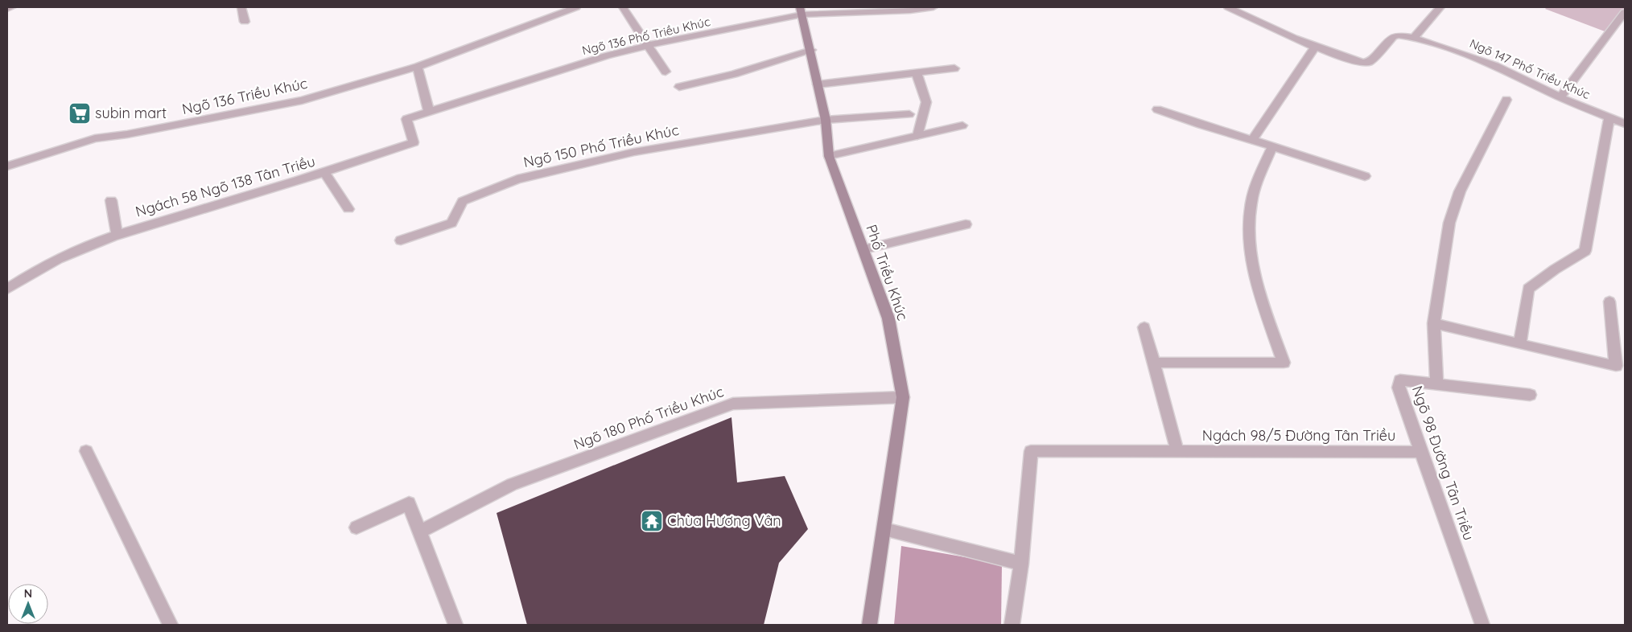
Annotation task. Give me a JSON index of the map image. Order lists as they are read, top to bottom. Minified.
{"streets":{"street":["Ngõ 136 Phố Triều Khúc","Ngõ 147 Phố Triều Khúc","Ngõ 136 Triều Khúc","Ngõ 150 Phố Triều Khúc","Ngách 58 Ngõ 138 Tân Triều","Phố Triều Khúc","Ngõ 180 Phố Triều Khúc","Ngách 98/5 Đường Tân Triều","Ngõ 98 Đường Tân Triều"]},"crossings":[["Ngõ 136 Phố Triều Khúc","Ngách 58 Ngõ 138 Tân Triều"],["Ngõ 136 Phố Triều Khúc","Phố Triều Khúc"],["Ngõ 150 Phố Triều Khúc","Phố Triều Khúc"],["Phố Triều Khúc","Ngõ 180 Phố Triều Khúc"],["Ngách 98/5 Đường Tân Triều","Ngõ 98 Đường Tân Triều"]],"places":{"supermarket":["subin mart"],"temple":["Chùa Hương Vân"]},"north":"top"}
